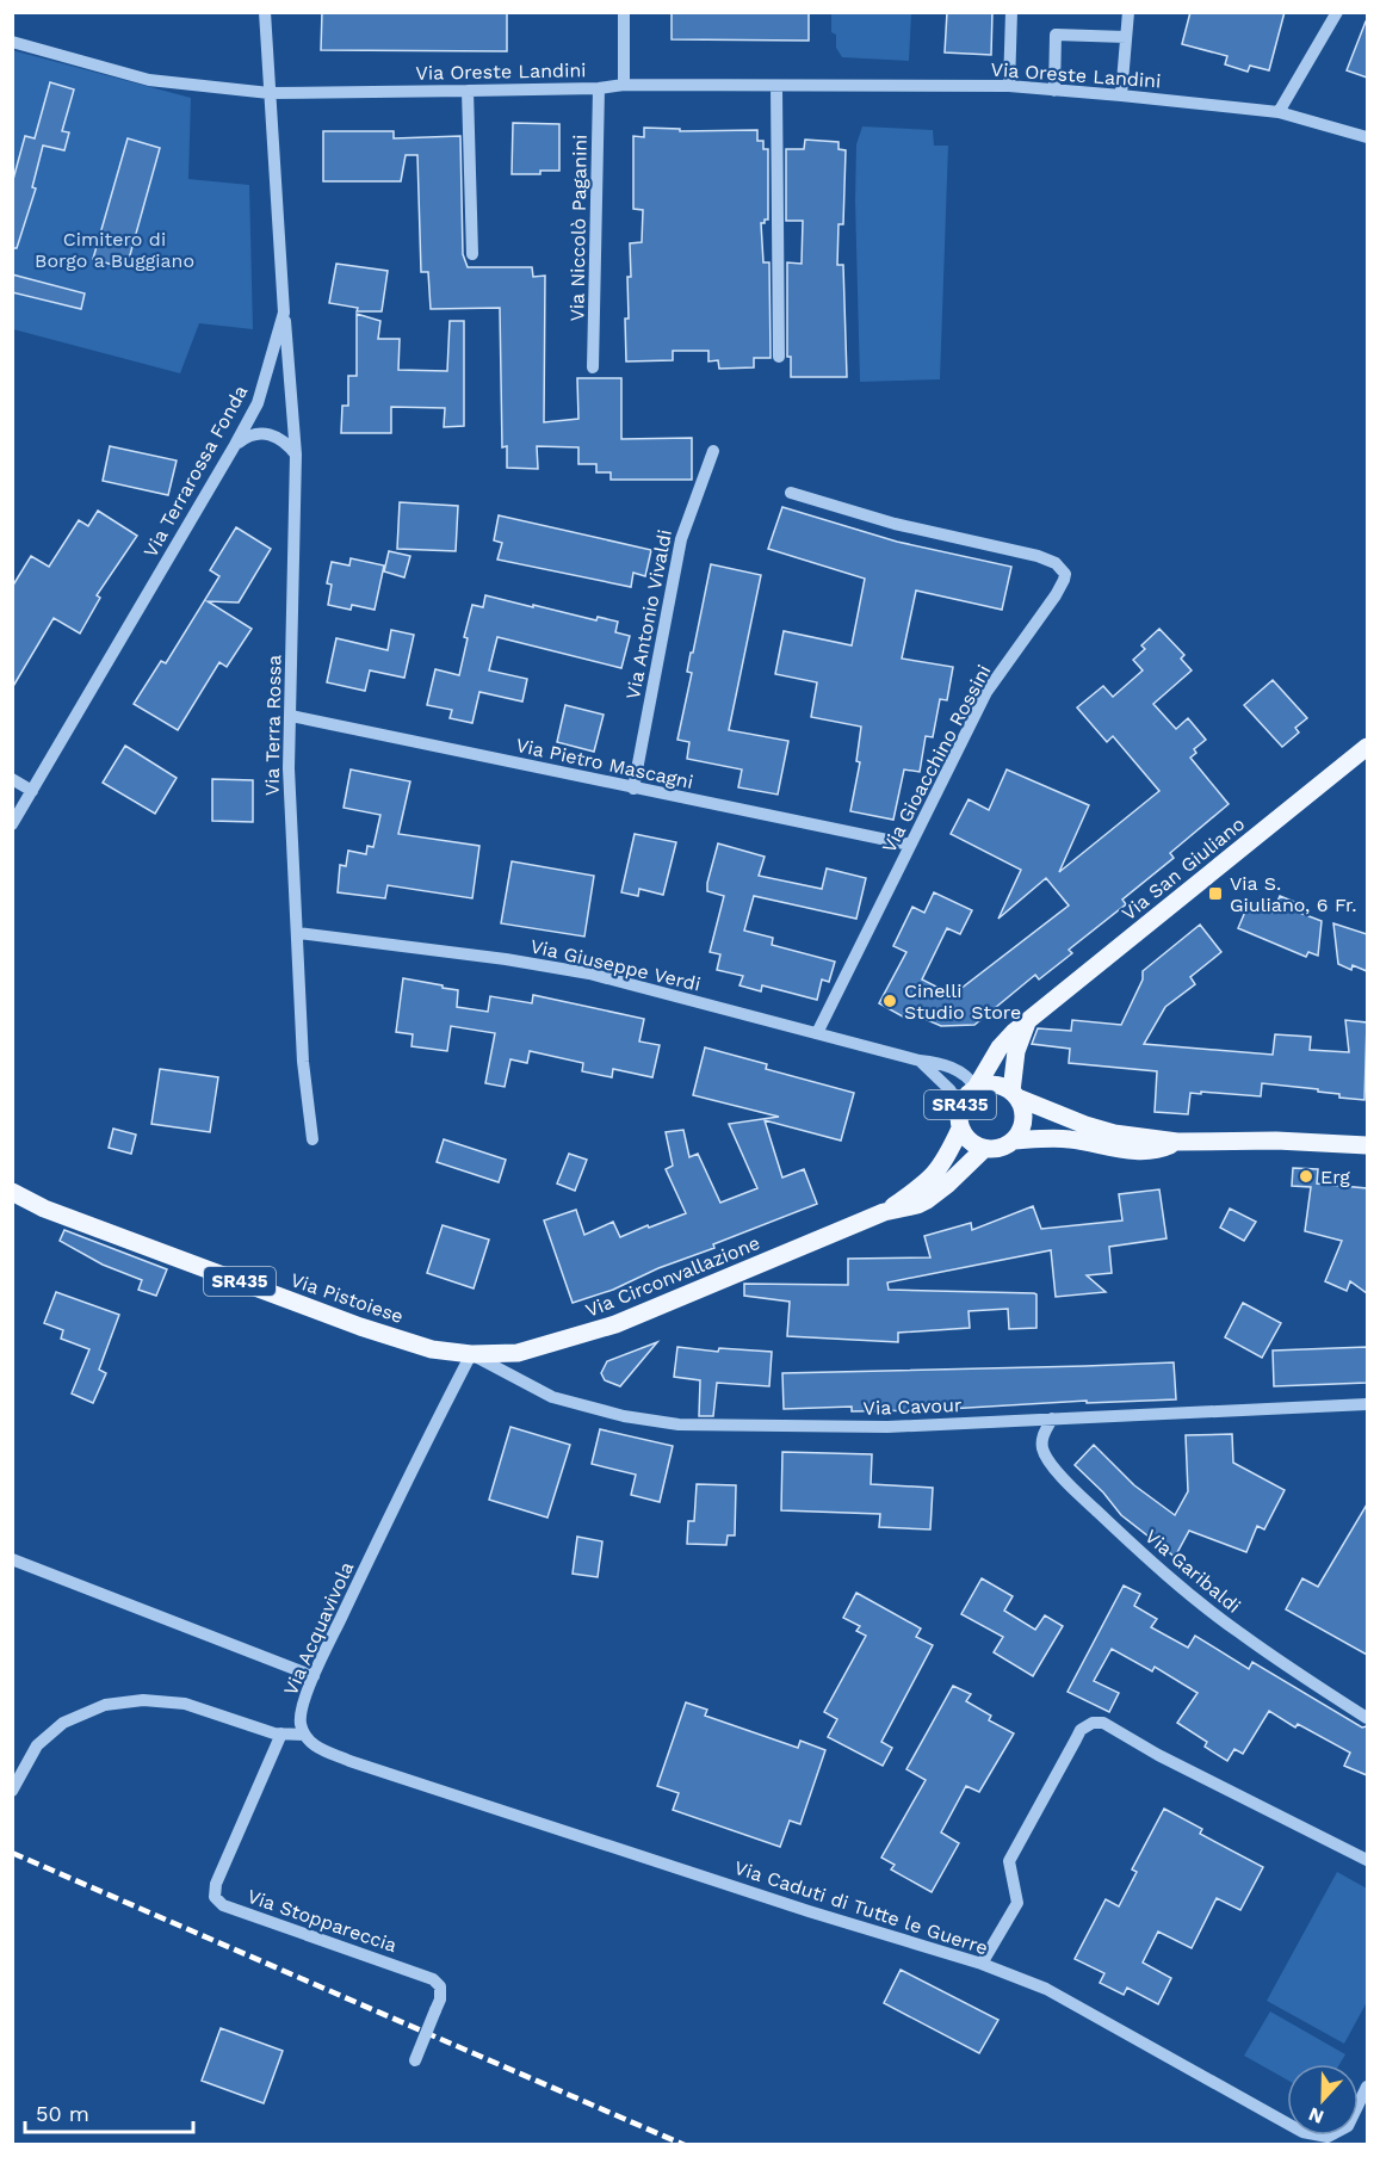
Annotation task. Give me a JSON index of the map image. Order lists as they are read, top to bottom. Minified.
{"streets":{"main road":["Via San Giuliano","SR435","Via Circonvallazione","Via Pistoiese"],"street":["Via Oreste Landini","Via Niccolò Paganini","Via Terrarossa Fonda","Via Antonio Vivaldi","Via Terra Rossa","Via Gioacchino Rossini","Via Pietro Mascagni","Via Giuseppe Verdi","Via Cavour","Via Garibaldi","Via Acquavivola","Via Caduti di Tutte le Guerre","Via Stoppareccia"]},"crossings":[["Via Oreste Landini","Via Niccolò Paganini"],["Via Oreste Landini","Via Terrarossa Fonda"],["Via Terrarossa Fonda","Via Terra Rossa"],["Via Antonio Vivaldi","Via Pietro Mascagni"],["Via Terra Rossa","Via Pietro Mascagni"],["Via Terra Rossa","Via Giuseppe Verdi"],["Via Gioacchino Rossini","Via Pietro Mascagni"],["Via Gioacchino Rossini","Via Giuseppe Verdi"],["Via San Giuliano","Via Giuseppe Verdi"],["Via San Giuliano","SR435"],["Via San Giuliano","Via Circonvallazione"],["Via Giuseppe Verdi","SR435"],["Via Giuseppe Verdi","Via Circonvallazione"],["SR435","Via Circonvallazione"],["Via Circonvallazione","Via Pistoiese"],["Via Circonvallazione","Via Cavour"],["Via Circonvallazione","Via Acquavivola"],["Via Pistoiese","Via Cavour"],["Via Pistoiese","Via Acquavivola"],["Via Cavour","Via Garibaldi"],["Via Cavour","Via Acquavivola"],["Via Acquavivola","Via Caduti di Tutte le Guerre"]],"parks":["Cimitero di Borgo a Buggiano"],"places":{"transit":["Via S. Giuliano, 6 Fr."],"other":["Cinelli Studio Store","Erg"]},"scale_bar":"50 m","north":"bottom"}
